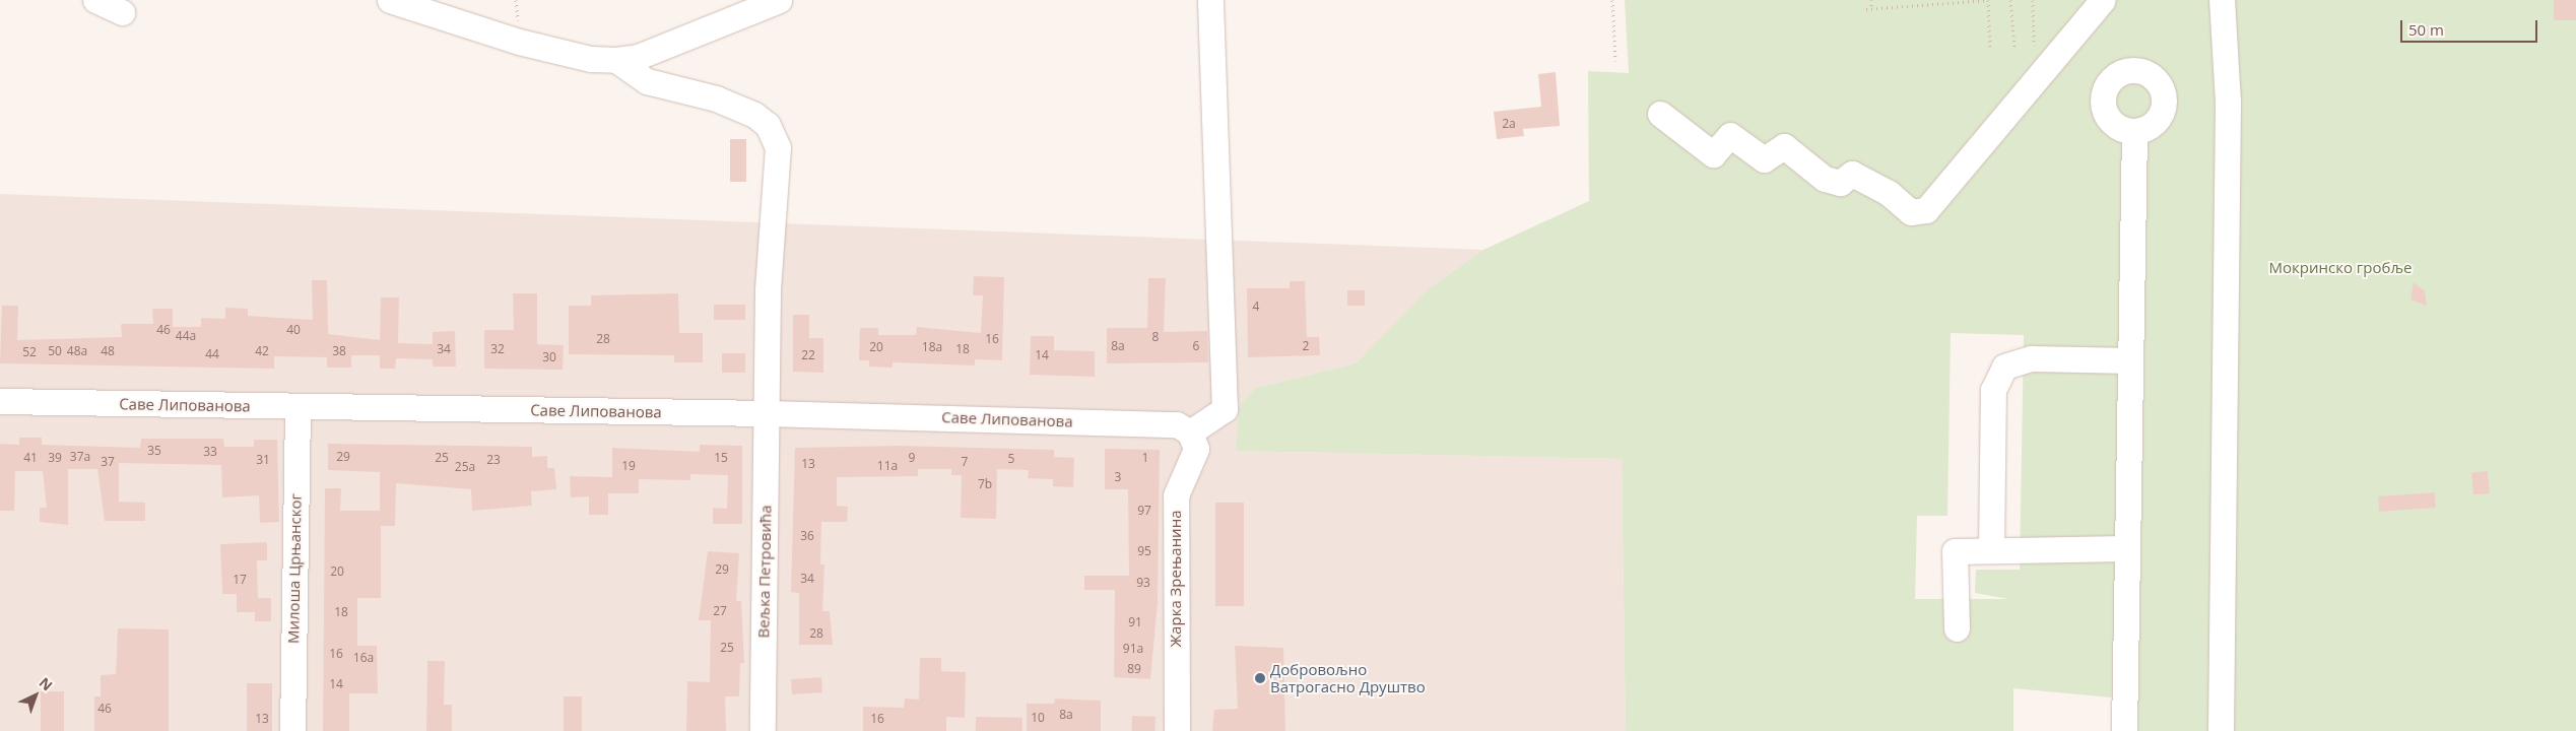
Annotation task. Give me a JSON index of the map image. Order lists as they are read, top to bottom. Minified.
{"streets":{"street":["Саве Липованова","Милоша Црњанског","Вељка Петровића","Жарка Зрењанина"]},"crossings":[["Саве Липованова","Милоша Црњанског"],["Саве Липованова","Вељка Петровића"],["Саве Липованова","Жарка Зрењанина"]],"parks":["Мокринско гробље"],"places":["Добровољно Ватрогасно Друштво"],"house_numbers":["2a","4","46","40","44a","8","28","16","8a","6","2","20","18a","34","32","18","50","48a","48","42","38","52","44","22","14","30","35","33","37a","29","41","39","25","15","9","1","5","31","23","37","7","13","19","11a","25a","3","7b","97","36","95","29","20","34","17","93","27","18","91","28","25","91a","16","16a","89","14","46","8a","10","13","16"],"scale_bar":"50 m","north":"top right"}
